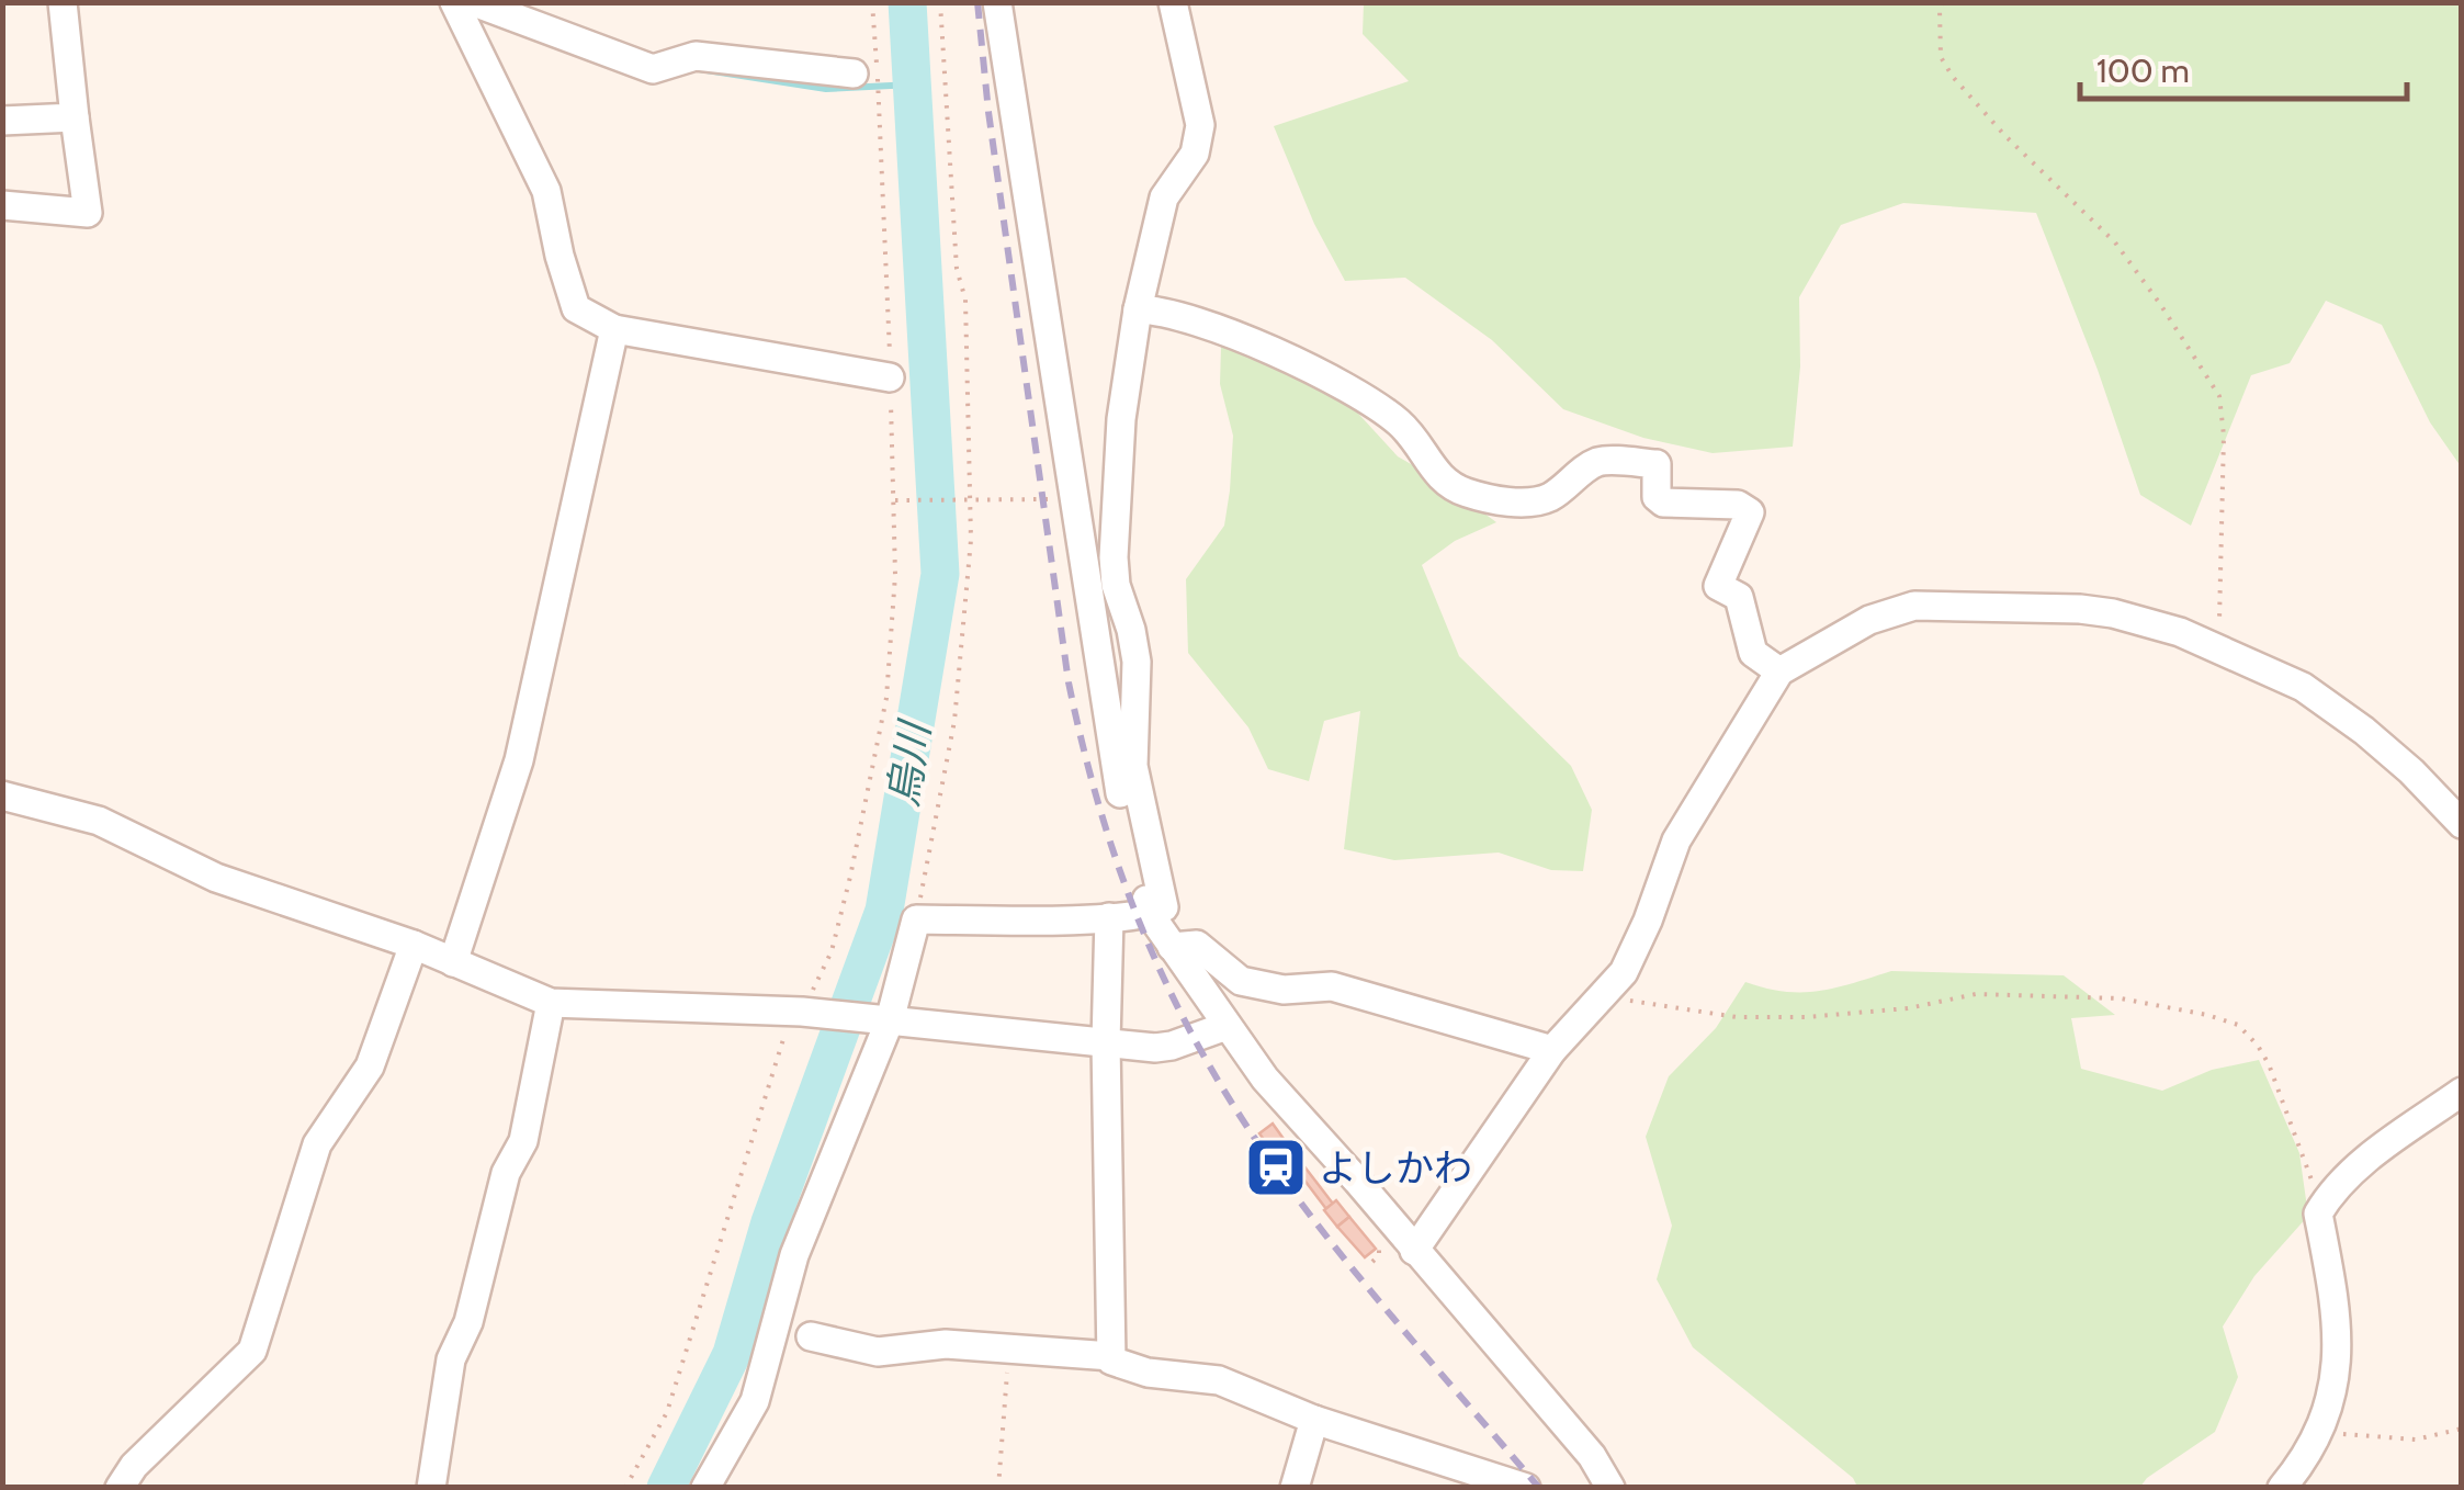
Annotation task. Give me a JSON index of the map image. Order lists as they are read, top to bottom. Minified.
{"water":["烏川"],"places":{"station":["よしかわ"]},"scale_bar":"100 m"}
